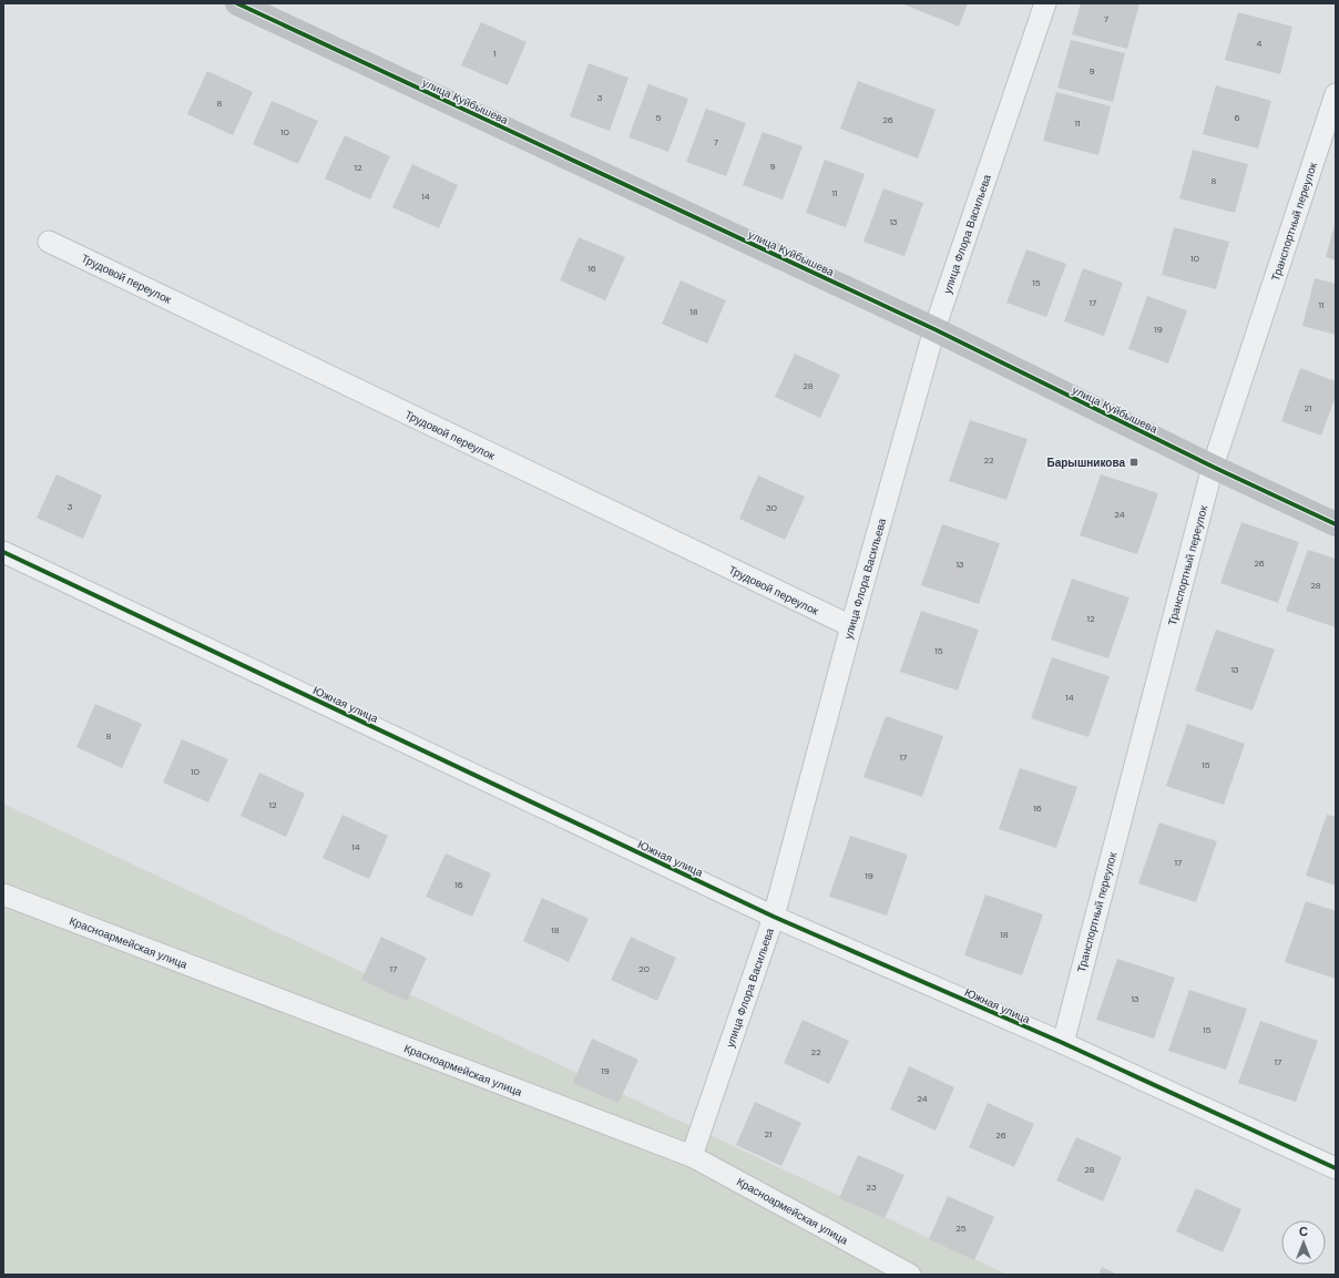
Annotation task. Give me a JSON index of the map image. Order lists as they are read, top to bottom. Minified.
{"streets":{"street":["улица Куйбышева","Транспортный переулок","улица Флора Васильева","Трудовой переулок","Южная улица","Красноармейская улица"]},"crossings":[["улица Куйбышева","Транспортный переулок"],["улица Куйбышева","улица Флора Васильева"],["Транспортный переулок","Южная улица"],["улица Флора Васильева","Трудовой переулок"],["улица Флора Васильева","Южная улица"],["улица Флора Васильева","Красноармейская улица"]],"places":{"transit":["Барышникова"]},"house_numbers":["7","4","1","9","3","8","5","6","26","11","10","7","9","12","8","11","14","13","10","16","15","17","11","18","19","28","21","22","3","30","24","26","13","28","12","15","13","14","8","17","15","10","12","16","14","17","19","16","18","18","17","20","13","15","22","17","19","24","21","26","28","23","25"],"north":"top"}
